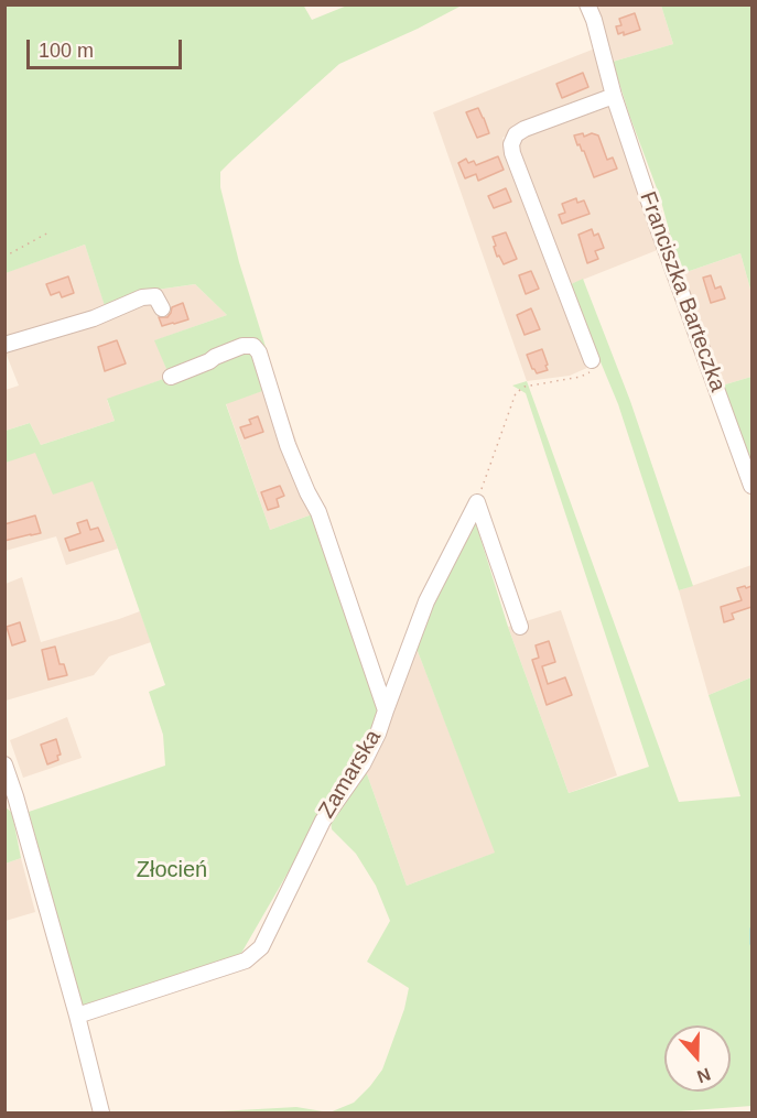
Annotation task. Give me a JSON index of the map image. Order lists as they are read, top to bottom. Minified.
{"streets":{"street":["Franciszka Barteczka","Zamarska"]},"parks":["Złocień"],"scale_bar":"100 m","north":"bottom"}
